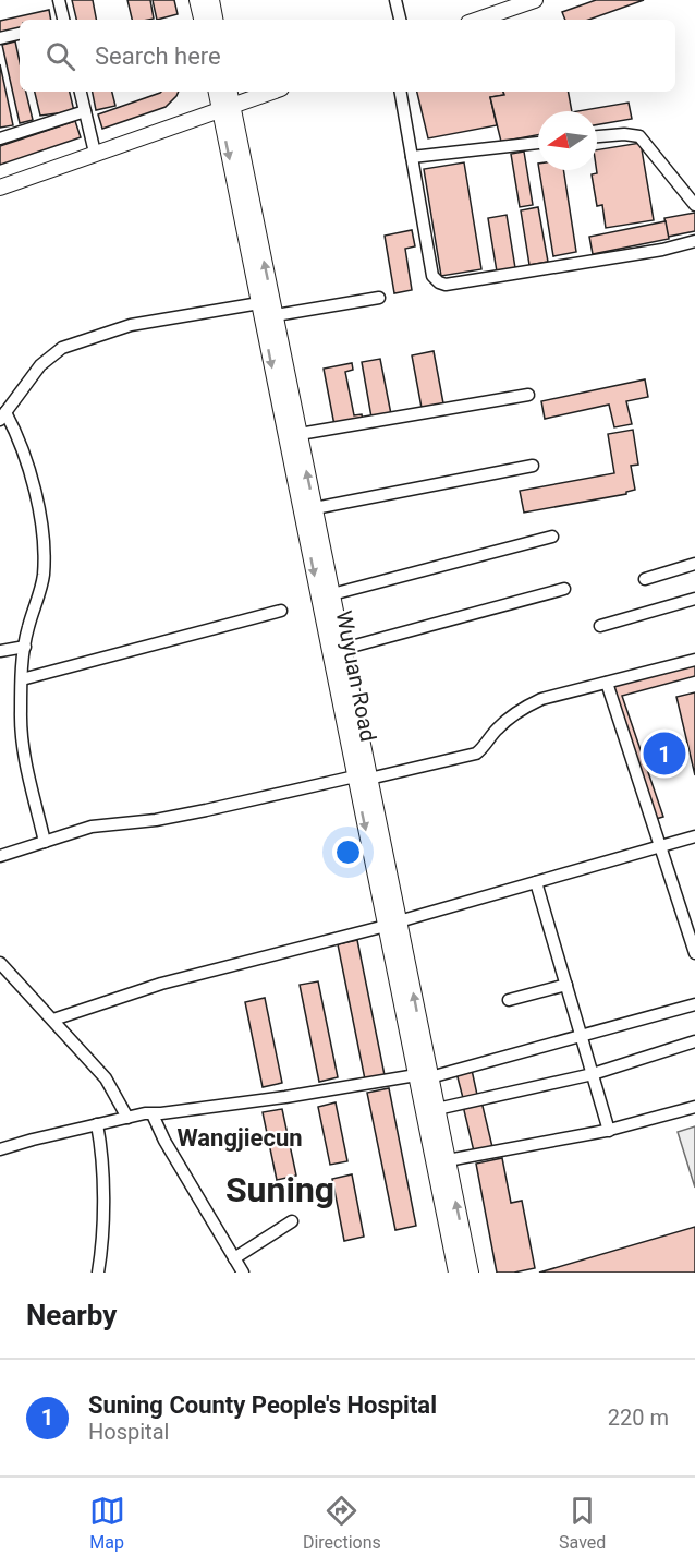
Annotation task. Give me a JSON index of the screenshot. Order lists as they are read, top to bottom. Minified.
{"streets":{"main road":["Wuyuan Road"]},"districts":["Wangjiecun","Suning"],"north":"left","page":{"search":"Search here","pins":"1","heading":"Nearby","list":[{"mark":"1","name":"Suning County People's Hospital","note":"Hospital","value":"220 m"}],"nav":["Map","Directions","Saved"]}}
